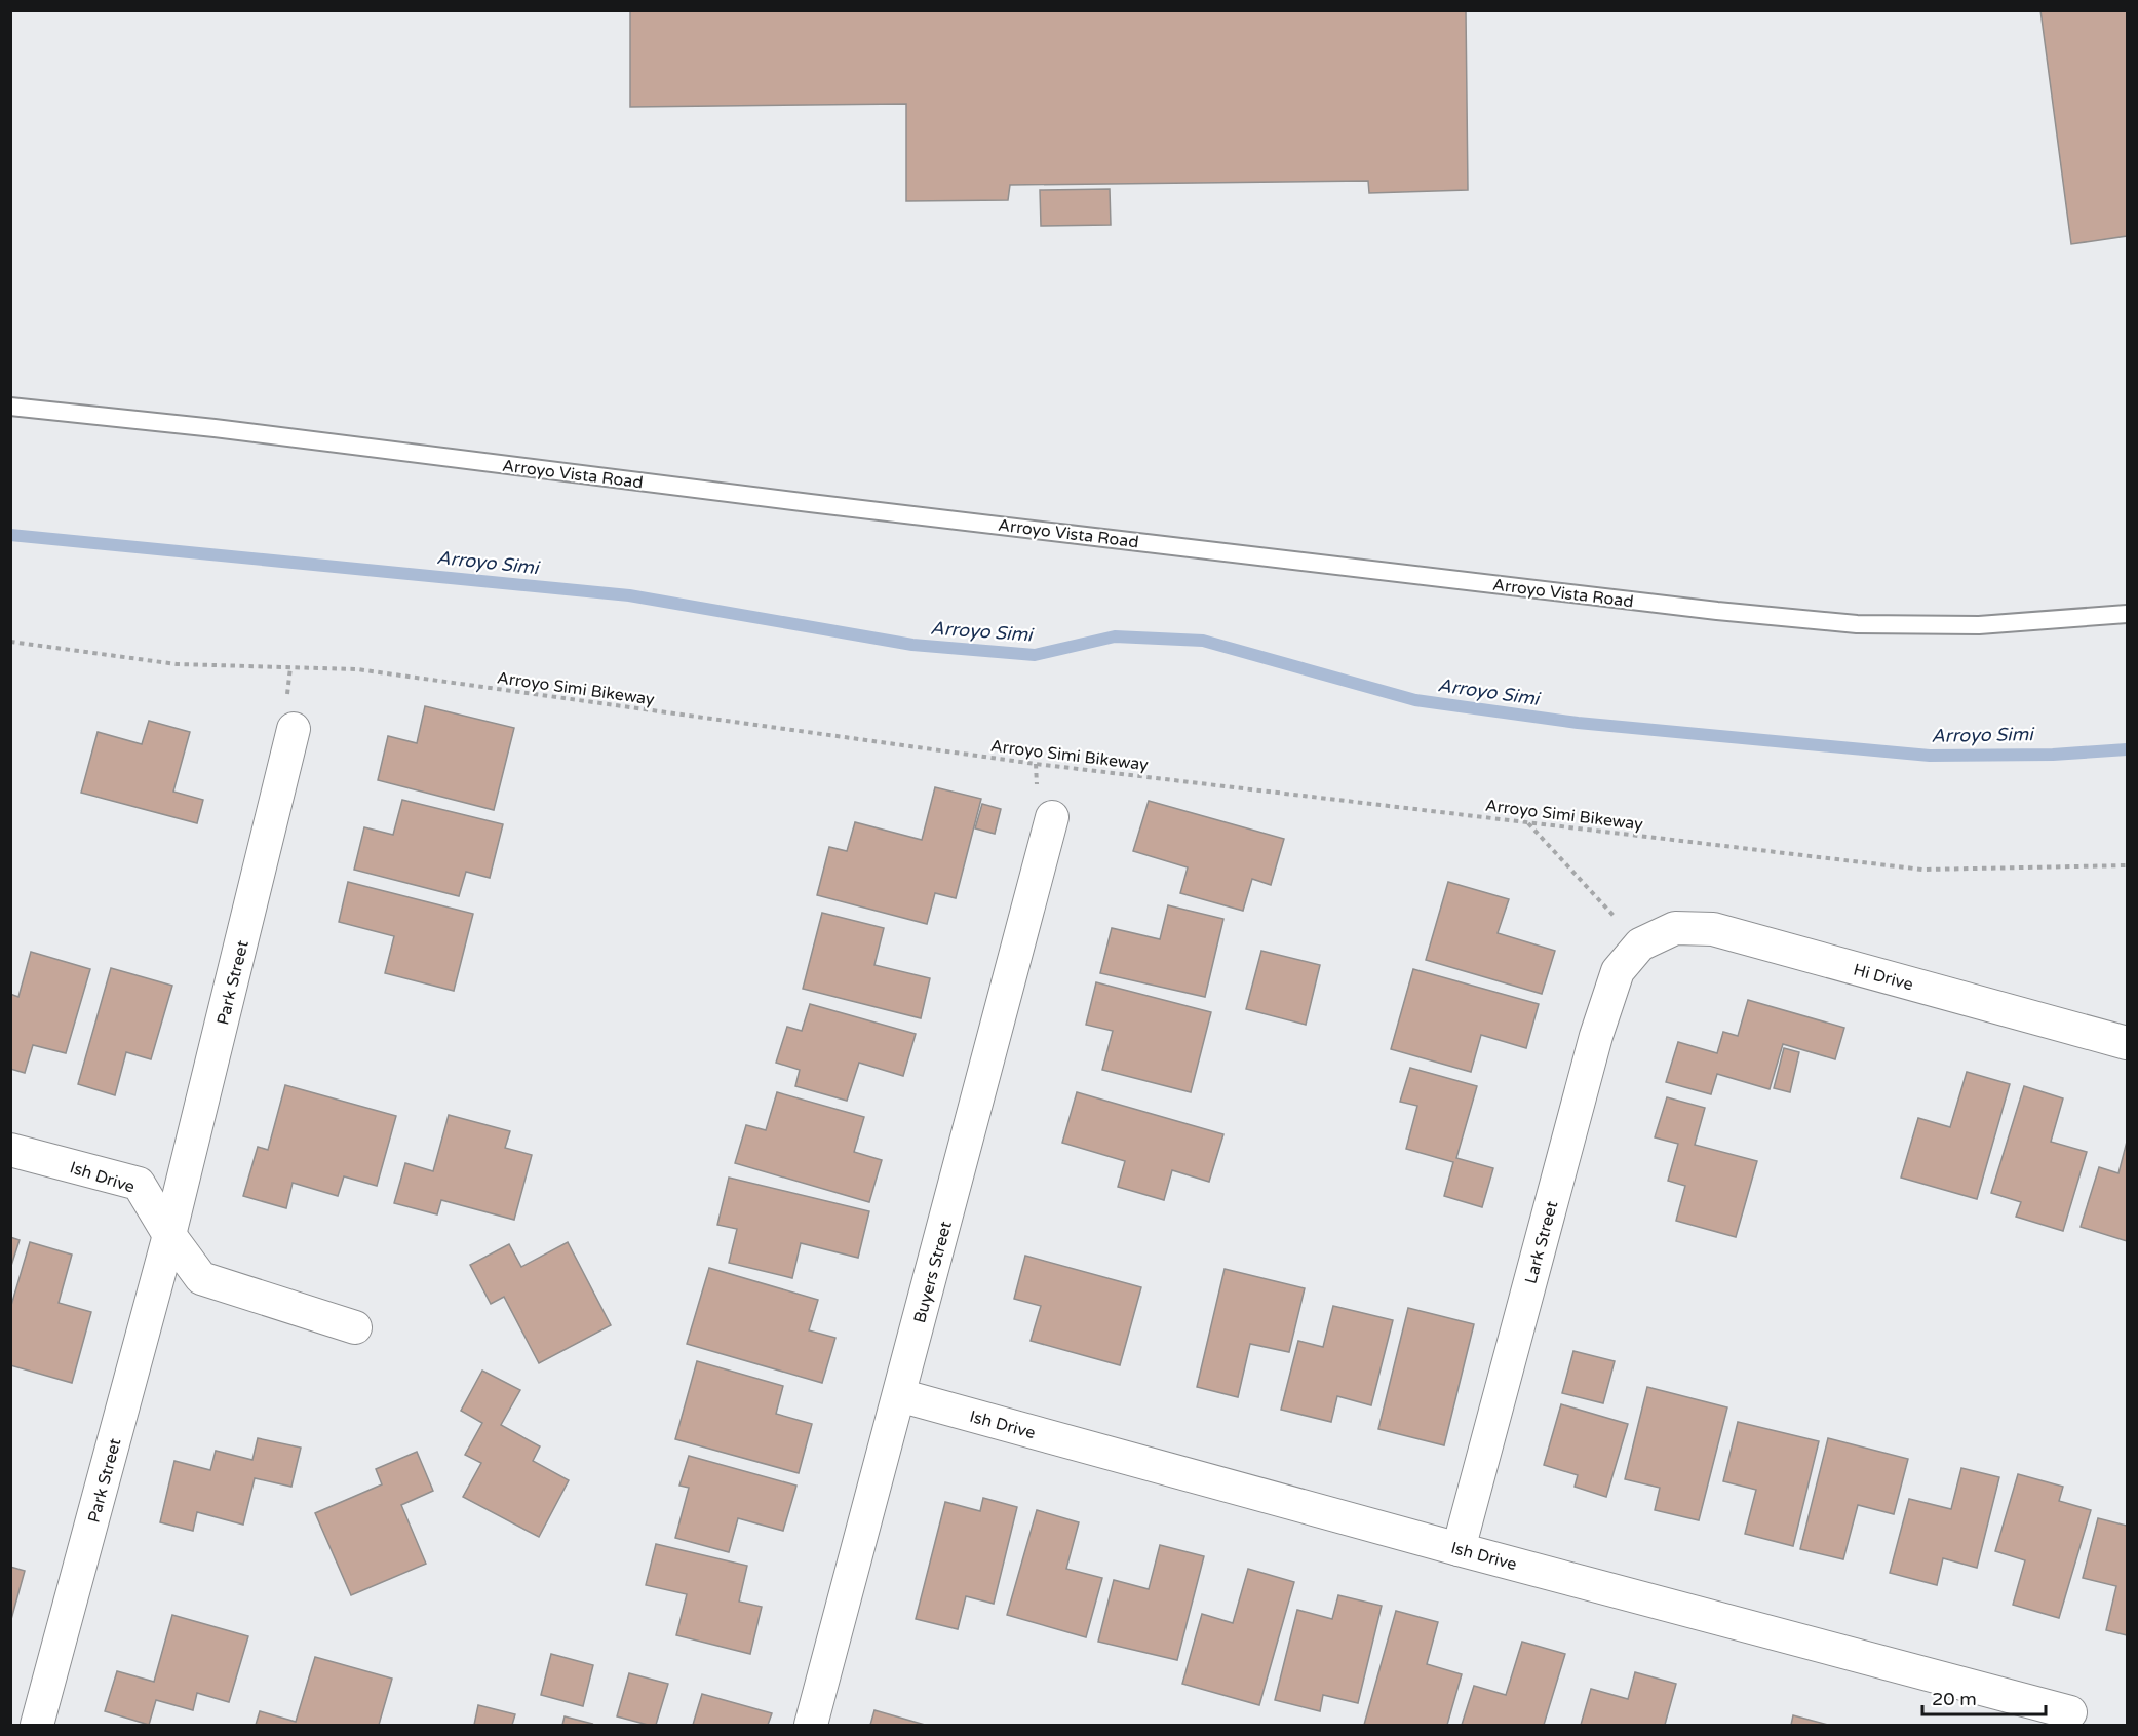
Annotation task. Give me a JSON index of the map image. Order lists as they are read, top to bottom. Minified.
{"streets":{"street":["Hi Drive","Park Street","Ish Drive","Lark Street","Buyers Street"],"lane":["Arroyo Vista Road"],"path":["Arroyo Simi Bikeway"]},"crossings":[["Hi Drive","Lark Street"],["Park Street","Ish Drive"],["Ish Drive","Lark Street"],["Ish Drive","Buyers Street"]],"water":["Arroyo Simi"],"scale_bar":"20 m"}
